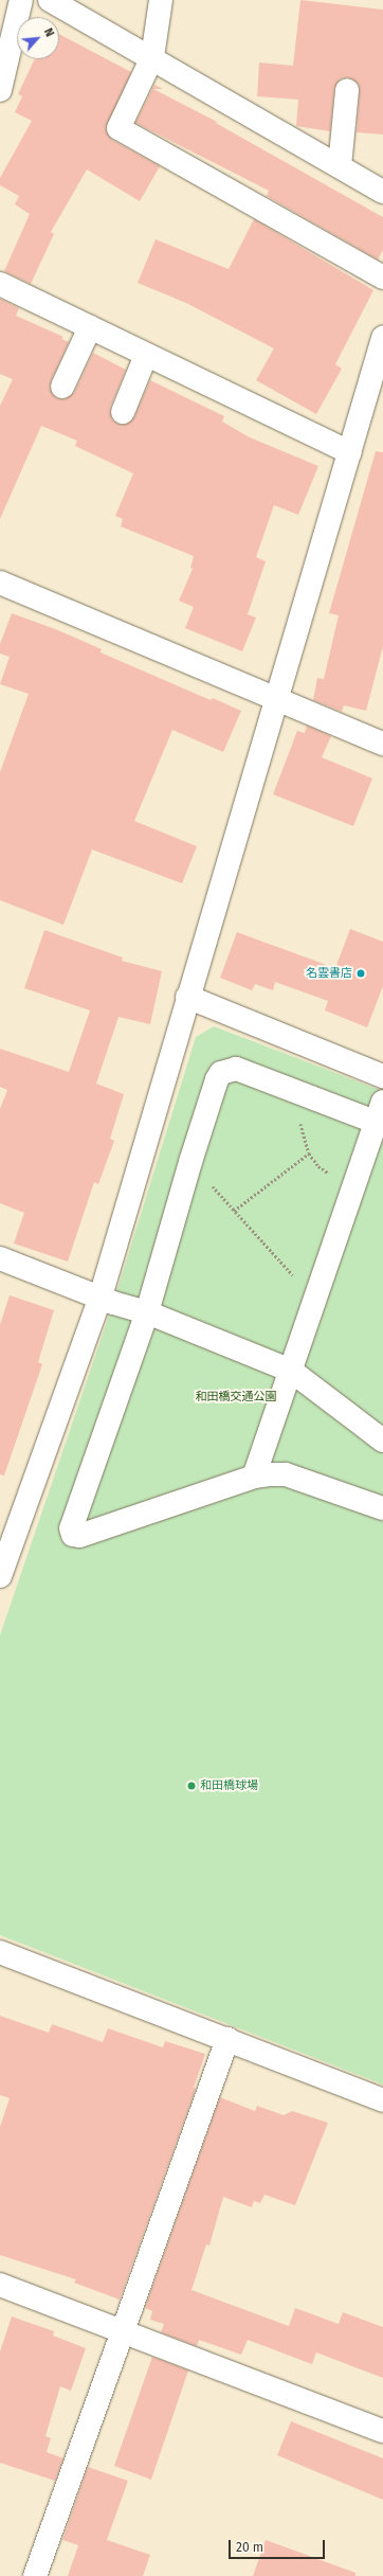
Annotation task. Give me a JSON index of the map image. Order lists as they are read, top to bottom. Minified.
{"parks":["和田橋交通公園"],"places":["名雲書店","和田橋球場"],"scale_bar":"20 m","north":"top right"}
